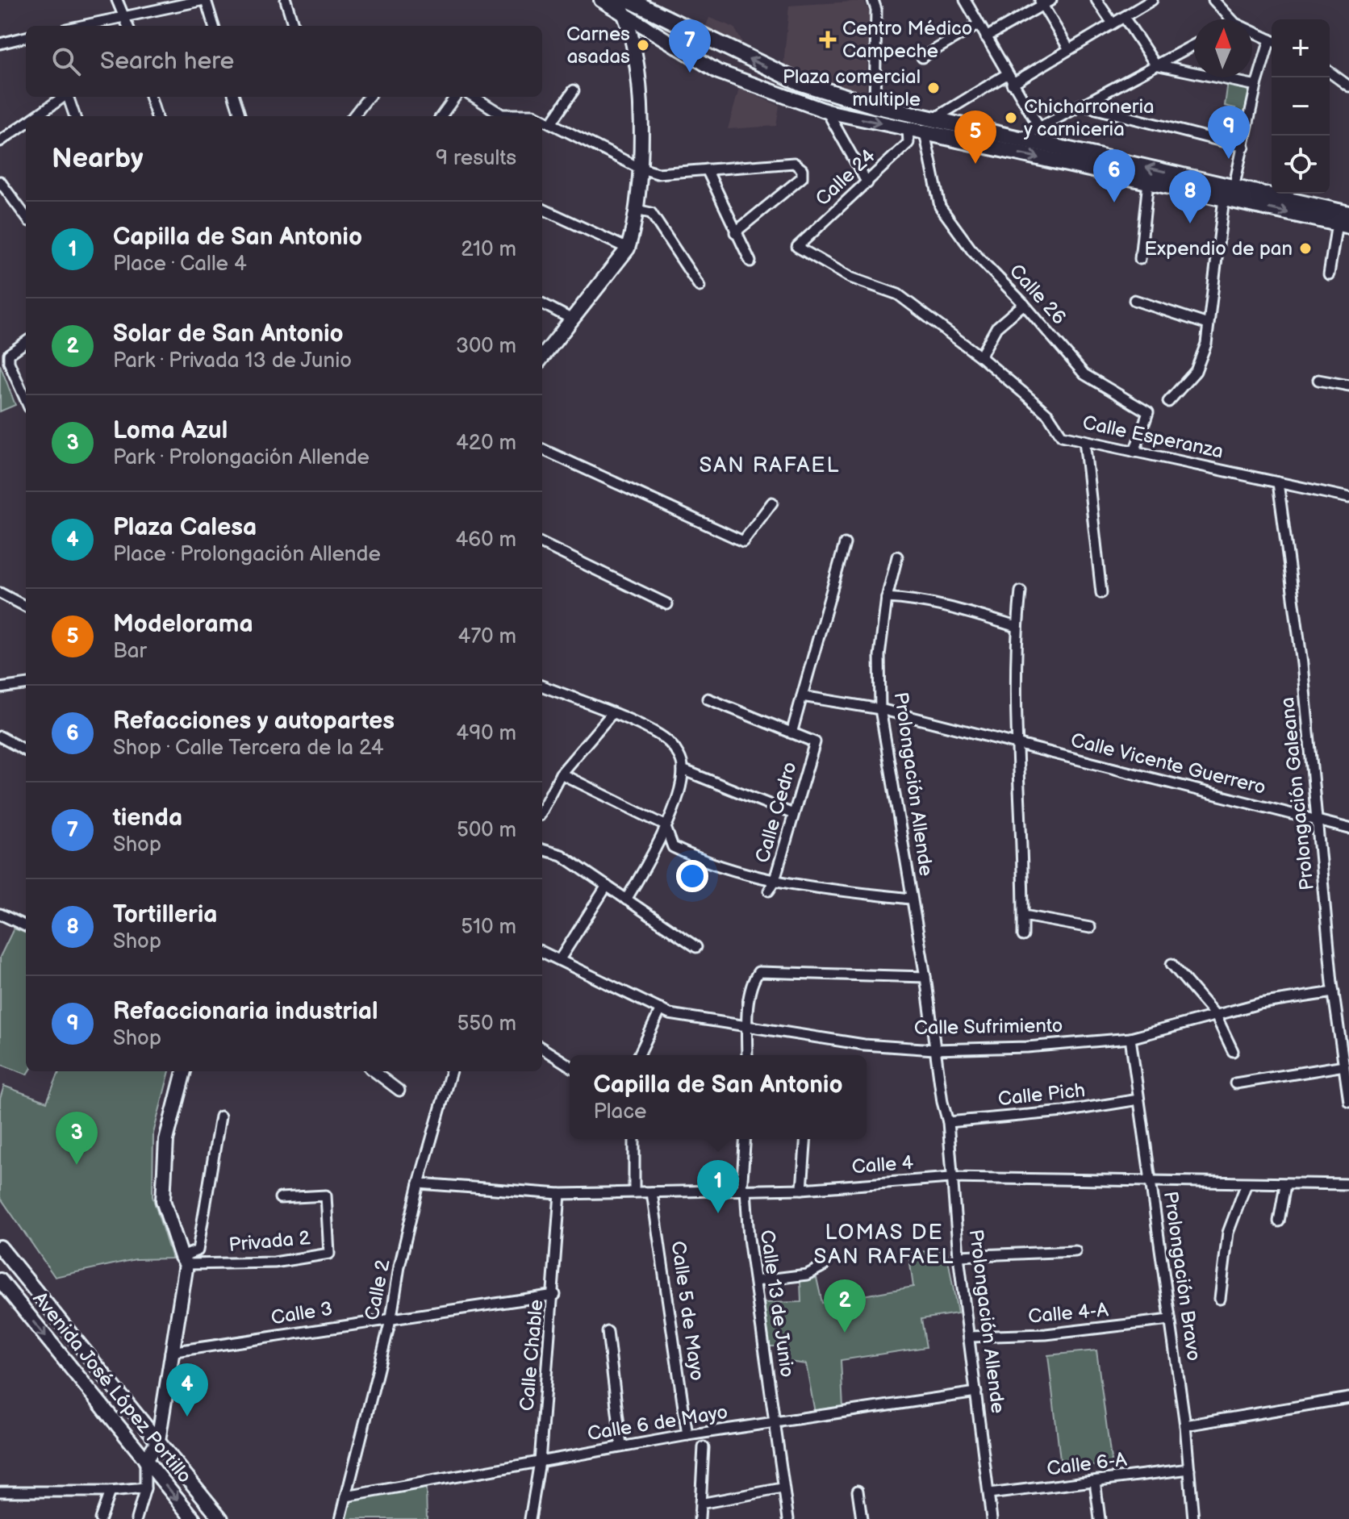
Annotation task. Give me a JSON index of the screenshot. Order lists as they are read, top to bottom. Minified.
{"streets":{"main road":["Avenida José López Portillo"],"street":["Calle 24","Calle 26","Calle Esperanza","Calle Vicente Guerrero","Prolongación Allende","Prolongación Galeana","Calle Cedro","Calle Sufrimiento","Calle Pich","Calle 4","Privada 2","Prolongación Bravo","Calle 2","Calle 13 de Junio","Calle 5 de Mayo","Calle 3","Calle 4-A","Calle Chable","Calle 6 de Mayo","Calle 6-A"]},"crossings":[["Calle 24","Calle Esperanza"],["Calle 26","Calle Esperanza"],["Calle Esperanza","Prolongación Galeana"],["Calle Vicente Guerrero","Prolongación Allende"],["Calle Vicente Guerrero","Prolongación Galeana"],["Prolongación Allende","Calle Cedro"],["Prolongación Allende","Calle Sufrimiento"],["Prolongación Allende","Calle Pich"],["Prolongación Allende","Calle 4"],["Prolongación Allende","Calle 4-A"],["Prolongación Allende","Calle 6 de Mayo"],["Prolongación Allende","Calle 6-A"],["Prolongación Galeana","Calle Sufrimiento"],["Calle Sufrimiento","Prolongación Bravo"],["Calle Pich","Prolongación Bravo"],["Calle 4","Prolongación Bravo"],["Calle 4","Calle 2"],["Calle 4","Calle 13 de Junio"],["Calle 4","Calle 5 de Mayo"],["Calle 4","Calle Chable"],["Prolongación Bravo","Calle 4-A"],["Prolongación Bravo","Calle 6-A"],["Calle 2","Calle 3"],["Calle 2","Calle 6 de Mayo"],["Calle 13 de Junio","Calle 6 de Mayo"],["Calle 5 de Mayo","Calle 6 de Mayo"],["Calle 3","Calle Chable"],["Calle Chable","Calle 6 de Mayo"]],"districts":["SAN RAFAEL","LOMAS DE SAN RAFAEL"],"places":{"health":["Centro Médico Campeche"],"other":["Carnes asadas","Plaza comercial multiple","Chicharroneria y carniceria","Expendio de pan"]},"north":"top","page":{"map_buttons":["+","−"],"pins":["7","9","5","6","8","3","1","2","4"],"search":"Search here","heading":["Nearby","9 results"],"list":[{"mark":"1","name":"Capilla de San Antonio","note":"Place · Calle 4","value":"210 m"},{"mark":"2","name":"Solar de San Antonio","note":"Park · Privada 13 de Junio","value":"300 m"},{"mark":"3","name":"Loma Azul","note":"Park · Prolongación Allende","value":"420 m"},{"mark":"4","name":"Plaza Calesa","note":"Place · Prolongación Allende","value":"460 m"},{"mark":"5","name":"Modelorama","note":"Bar","value":"470 m"},{"mark":"6","name":"Refacciones y autopartes","note":"Shop · Calle Tercera de la 24","value":"490 m"},{"mark":"7","name":"tienda","note":"Shop","value":"500 m"},{"mark":"8","name":"Tortilleria","note":"Shop","value":"510 m"},{"mark":"9","name":"Refaccionaria industrial","note":"Shop","value":"550 m"}],"popup":["Capilla de San Antonio","Place"]}}
